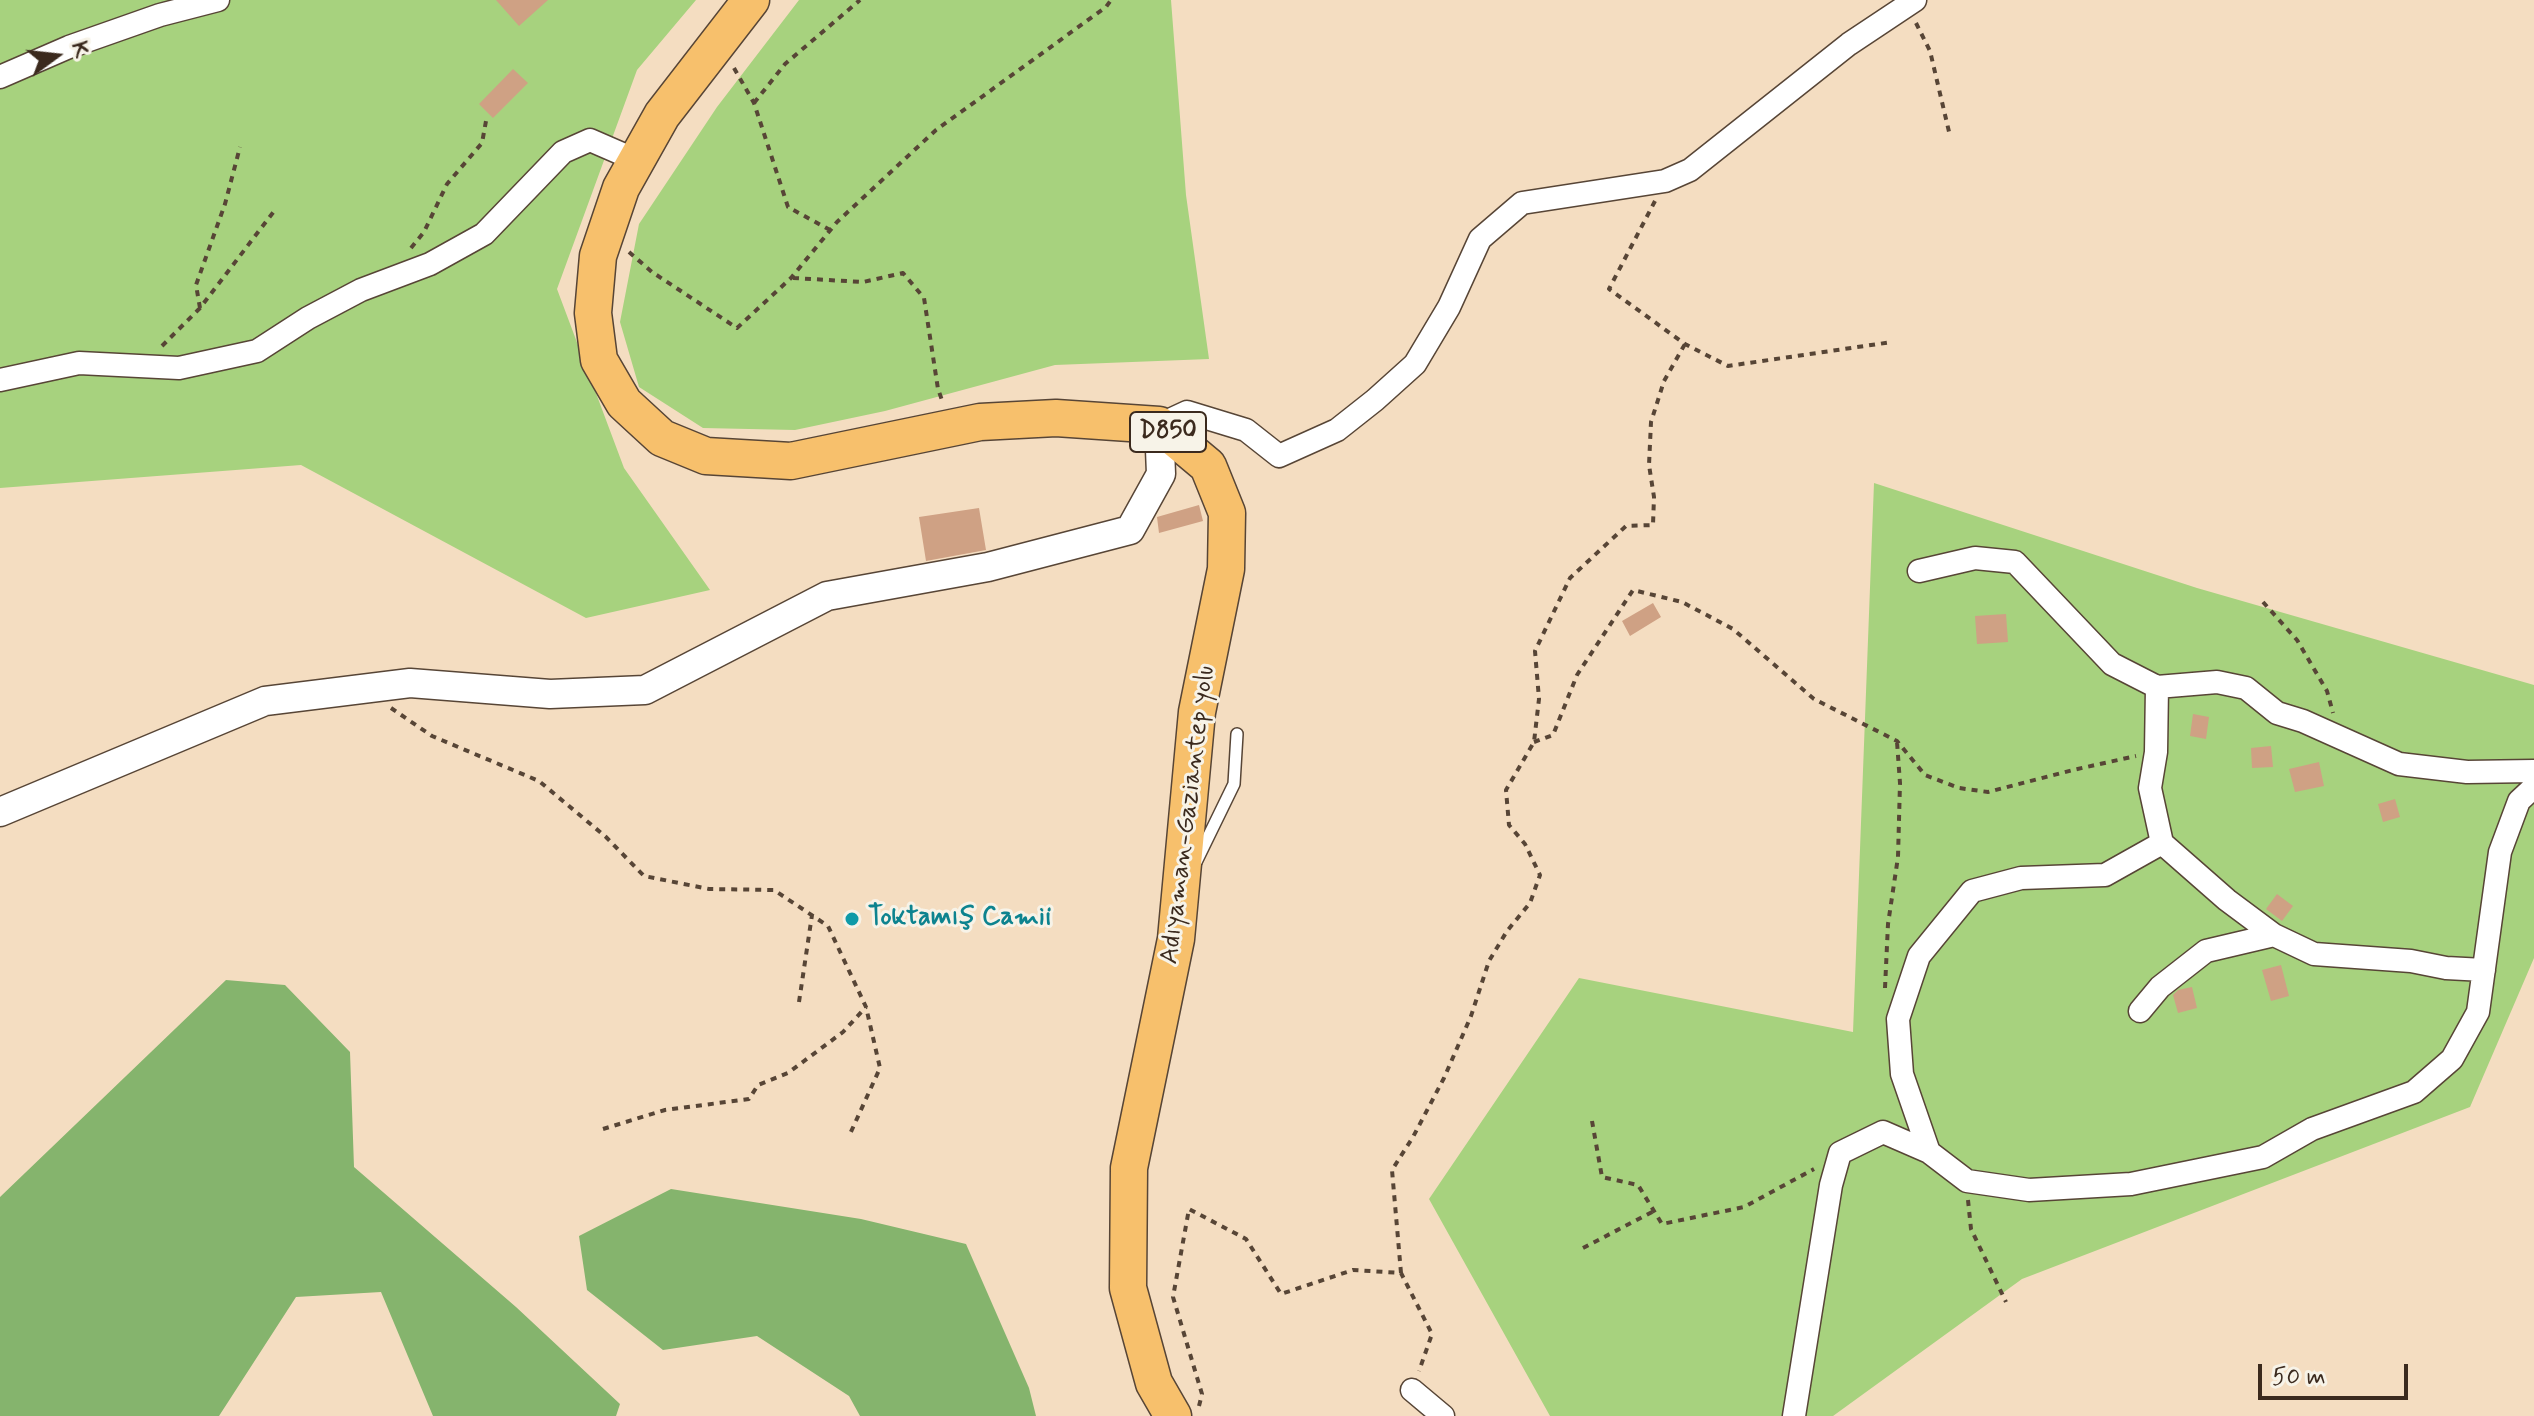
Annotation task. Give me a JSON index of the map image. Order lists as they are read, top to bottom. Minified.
{"streets":{"main road":["D850","Adıyaman-Gaziantep yolu"]},"crossings":[["D850","Adıyaman-Gaziantep yolu"]],"places":["Toktamış Camii"],"scale_bar":"50 m","north":"right"}
